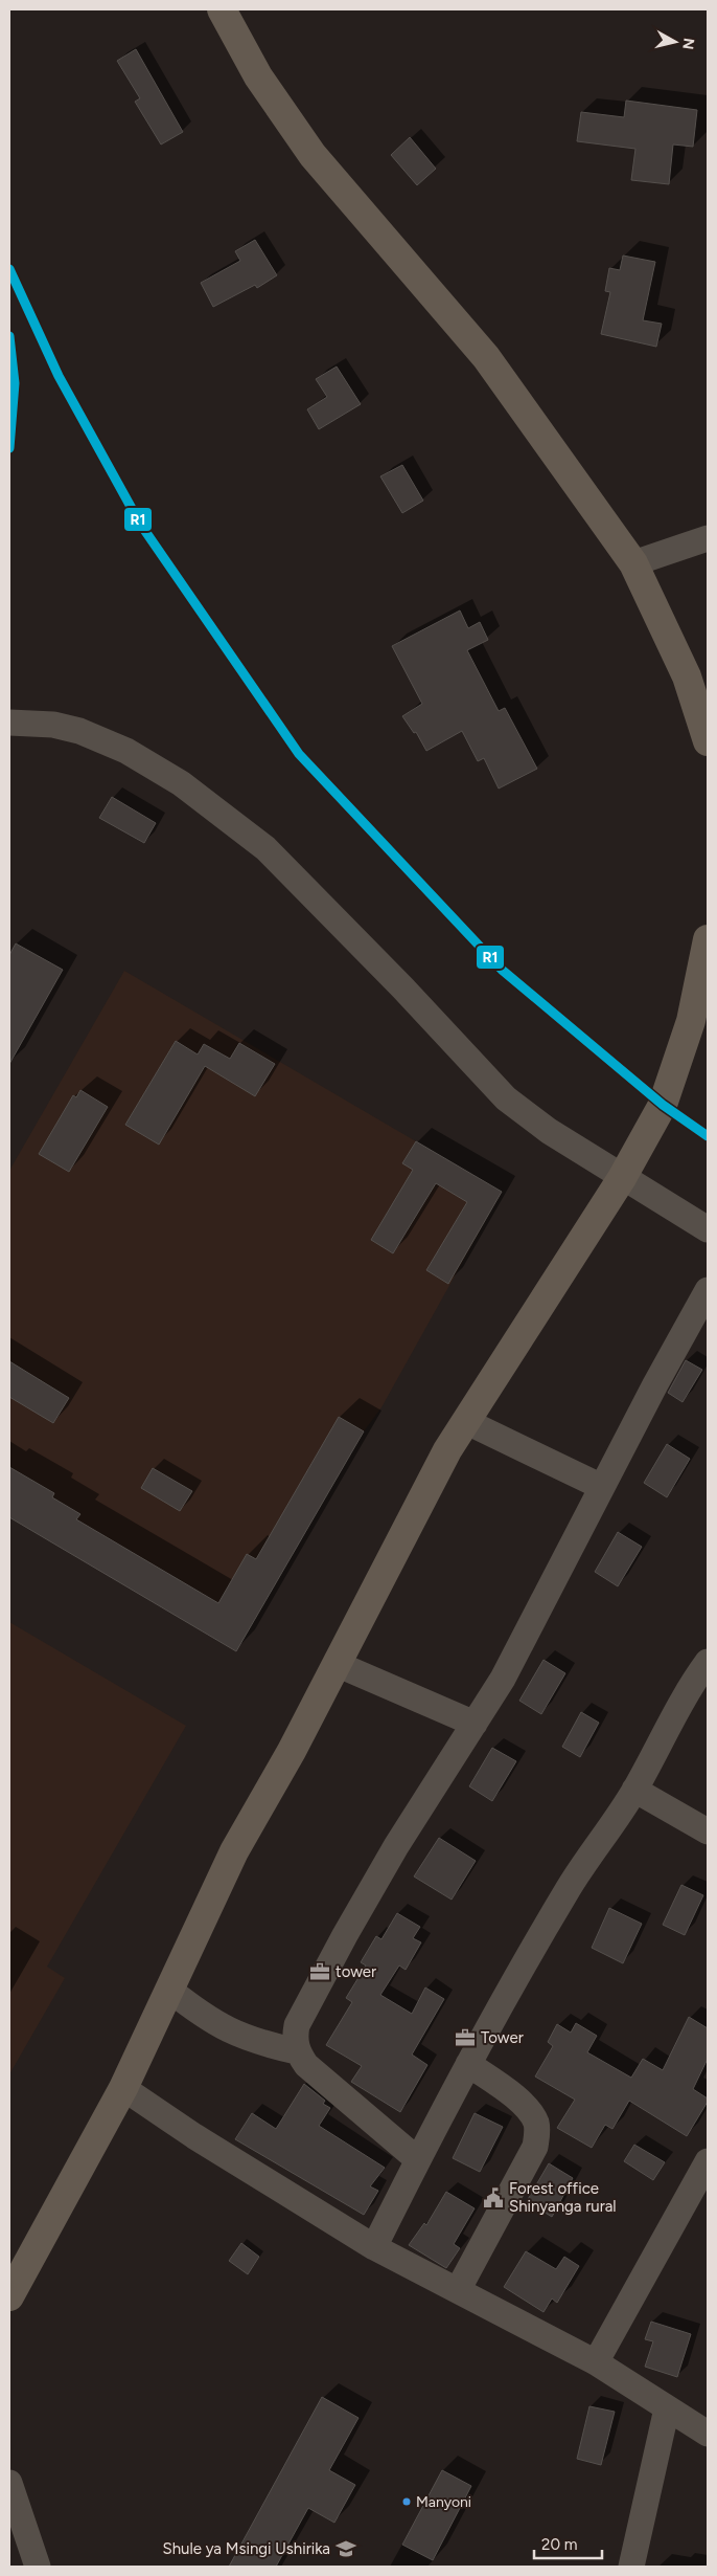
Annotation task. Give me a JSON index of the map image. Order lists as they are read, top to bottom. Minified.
{"places":{"office":["tower","Tower"],"public building":["Forest office Shinyanga rural"],"other":["Manyoni"],"school or university":["Shule ya Msingi Ushirika"]},"lines":["transit line R1"],"scale_bar":"20 m","north":"right"}
